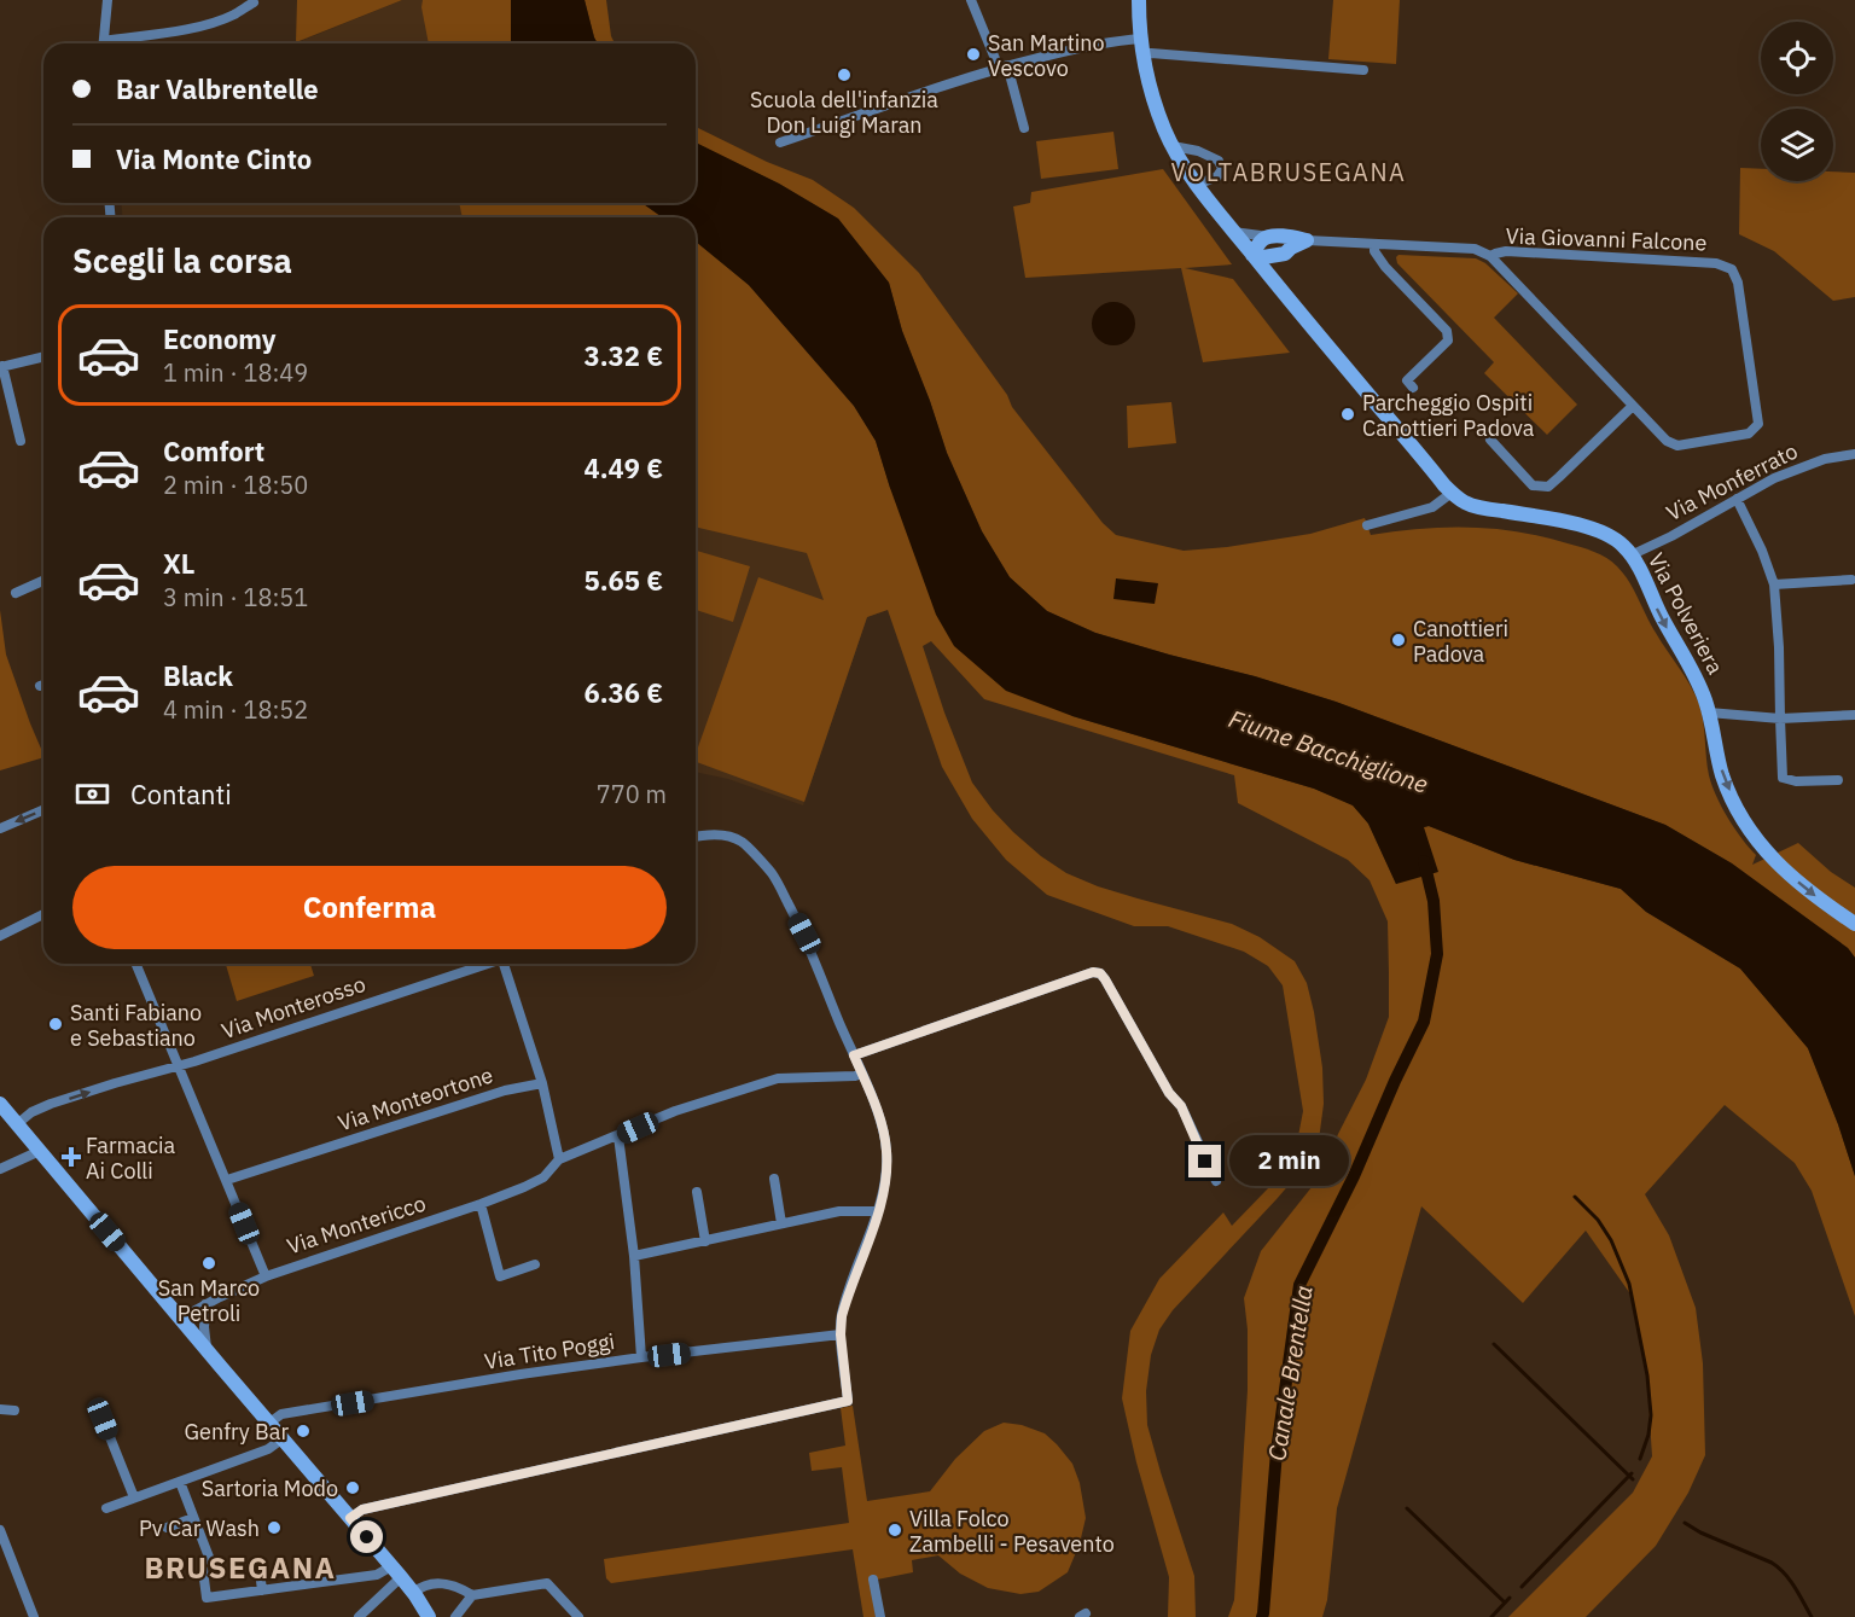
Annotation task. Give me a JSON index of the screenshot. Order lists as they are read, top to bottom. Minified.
{"streets":{"street":["Via Giovanni Falcone","Via Monferrato","Via Polveriera","Via Monterosso","Via Monteortone","Via Montericco","Via Tito Poggi"]},"crossings":[["Via Monferrato","Via Polveriera"]],"one_way":["Via Monterosso"],"districts":["VOLTABRUSEGANA","BRUSEGANA"],"water":["Fiume Bacchiglione","Canale Brentella"],"places":{"other":["San Martino Vescovo","Scuola dell'infanzia Don Luigi Maran","Parcheggio Ospiti Canottieri Padova","Canottieri Padova","Santi Fabiano e Sebastiano","San Marco Petroli","Genfry Bar","Sartoria Modo","Pv Car Wash","Villa Folco Zambelli - Pesavento"],"health":["Farmacia Ai Colli"]},"page":{"banner":["Bar Valbrentelle","Via Monte Cinto"],"heading":"Scegli la corsa","list":[{"name":"Economy","note":"1 min · 18:49","value":"3.32 €"},{"name":"Comfort","note":"2 min · 18:50","value":"4.49 €"},{"name":"XL","note":"3 min · 18:51","value":"5.65 €"},{"name":"Black","note":"4 min · 18:52","value":"6.36 €"}],"pay":["Contanti","770 m"],"buttons":"Conferma","bubble":"2 min"}}
